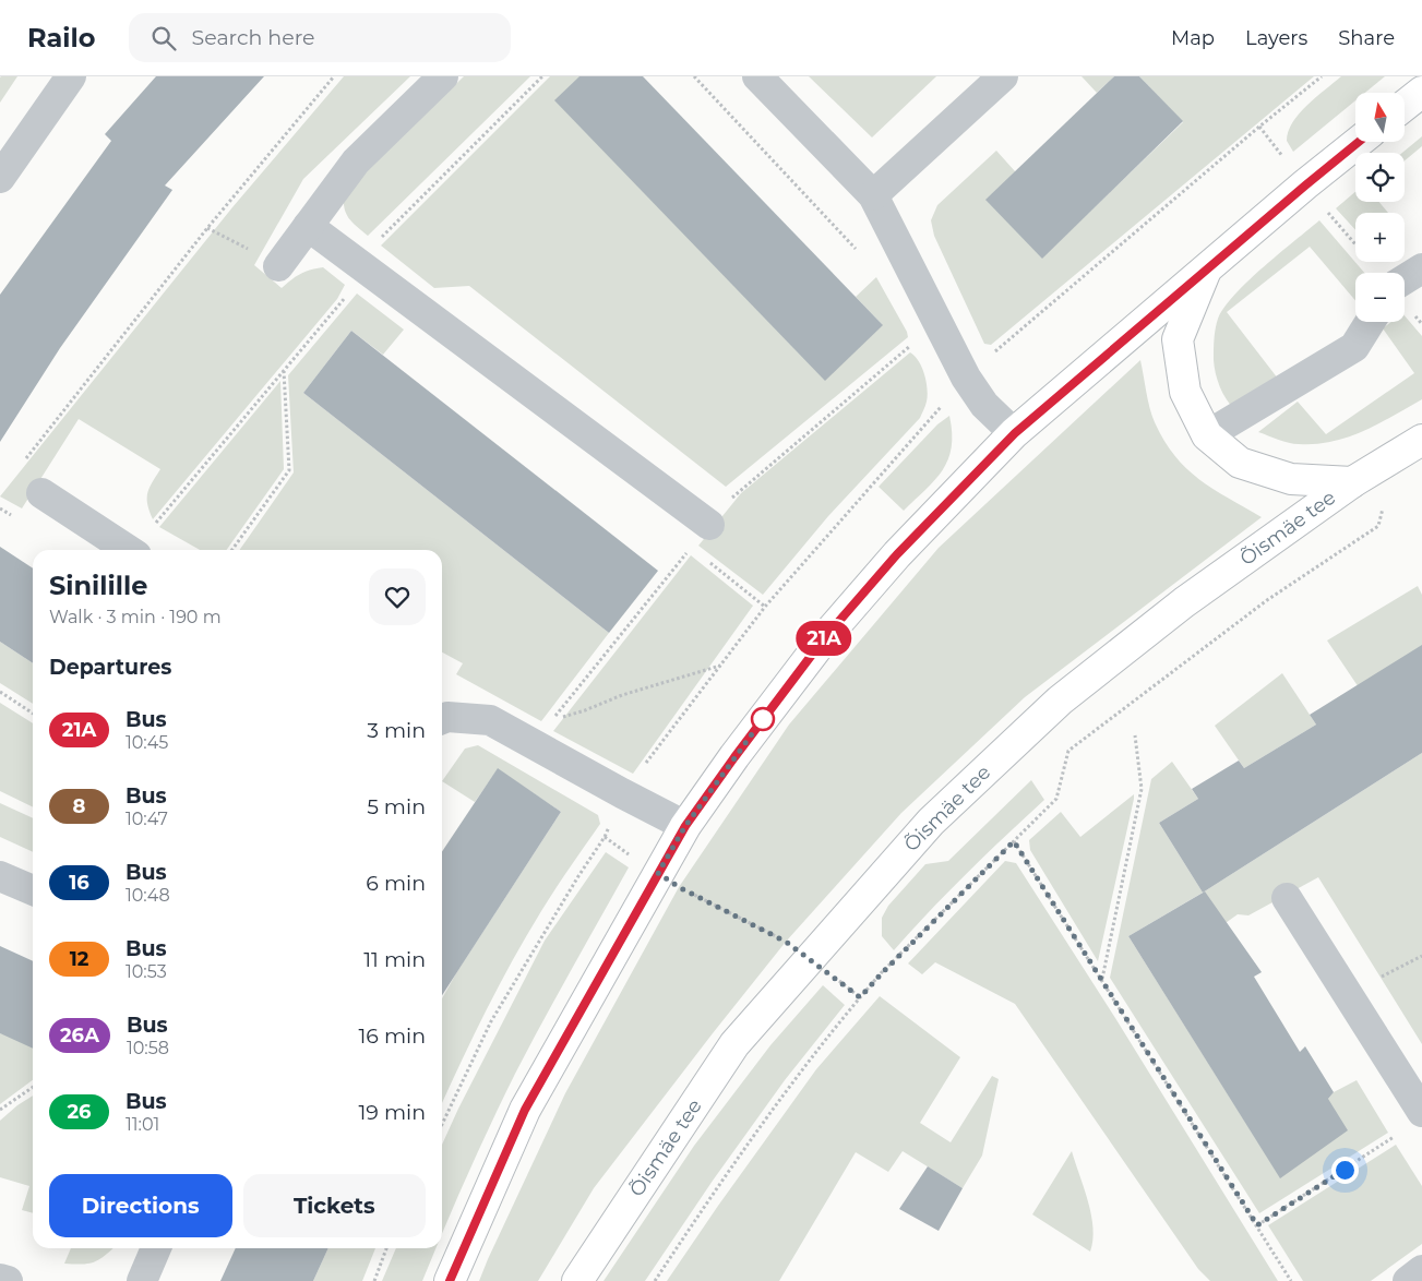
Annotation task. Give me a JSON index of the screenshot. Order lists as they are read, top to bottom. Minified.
{"streets":{"main road":["Õismäe tee"]},"lines":["bus line 21A"],"north":"top","page":{"header":"Railo","search":"Search here","nav":["Map","Layers","Share"],"on_map":"21A","map_buttons":["+","−"],"heading":[["Sinilille","Walk · 3 min · 190 m"],"Departures"],"list":[{"mark":"21A","name":"Bus","note":"10:45","value":"3 min"},{"mark":"8","name":"Bus","note":"10:47","value":"5 min"},{"mark":"16","name":"Bus","note":"10:48","value":"6 min"},{"mark":"12","name":"Bus","note":"10:53","value":"11 min"},{"mark":"26A","name":"Bus","note":"10:58","value":"16 min"},{"mark":"26","name":"Bus","note":"11:01","value":"19 min"}],"buttons":["Directions","Tickets"]}}
